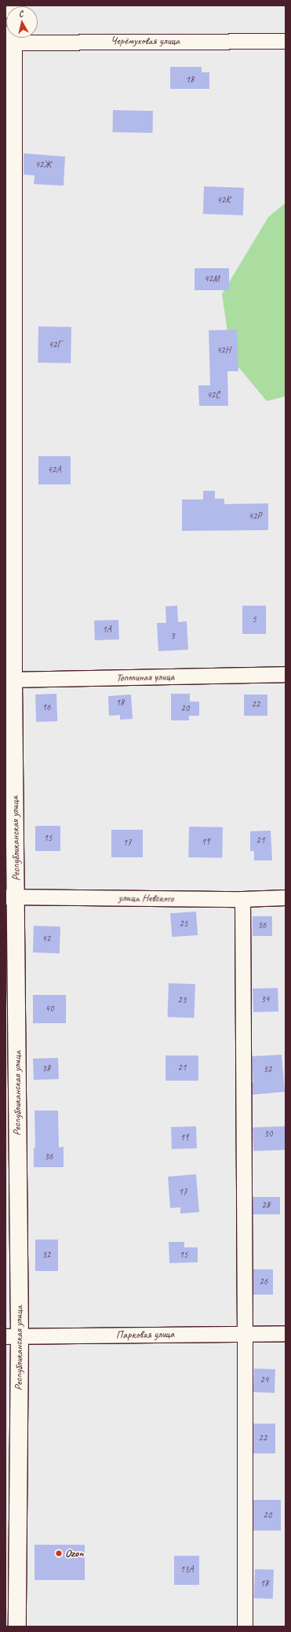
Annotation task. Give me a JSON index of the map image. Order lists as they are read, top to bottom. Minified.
{"streets":{"street":["Черёмуховая улица","Тополиная улица","Республиканская улица","улица Невского","Парковая улица"]},"crossings":[["Черёмуховая улица","Республиканская улица"],["Тополиная улица","Республиканская улица"],["Республиканская улица","улица Невского"],["Республиканская улица","Парковая улица"]],"places":["Ozon"],"house_numbers":["18","42Ж","42К","42М","42Г","42Н","42С","42А","42Р","5","1А","3","18","22","16","20","15","21","19","17","25","36","42","34","23","40","21","38","32","30","19","36","17","28","32","15","26","24","22","20","13А","18"],"north":"top"}
